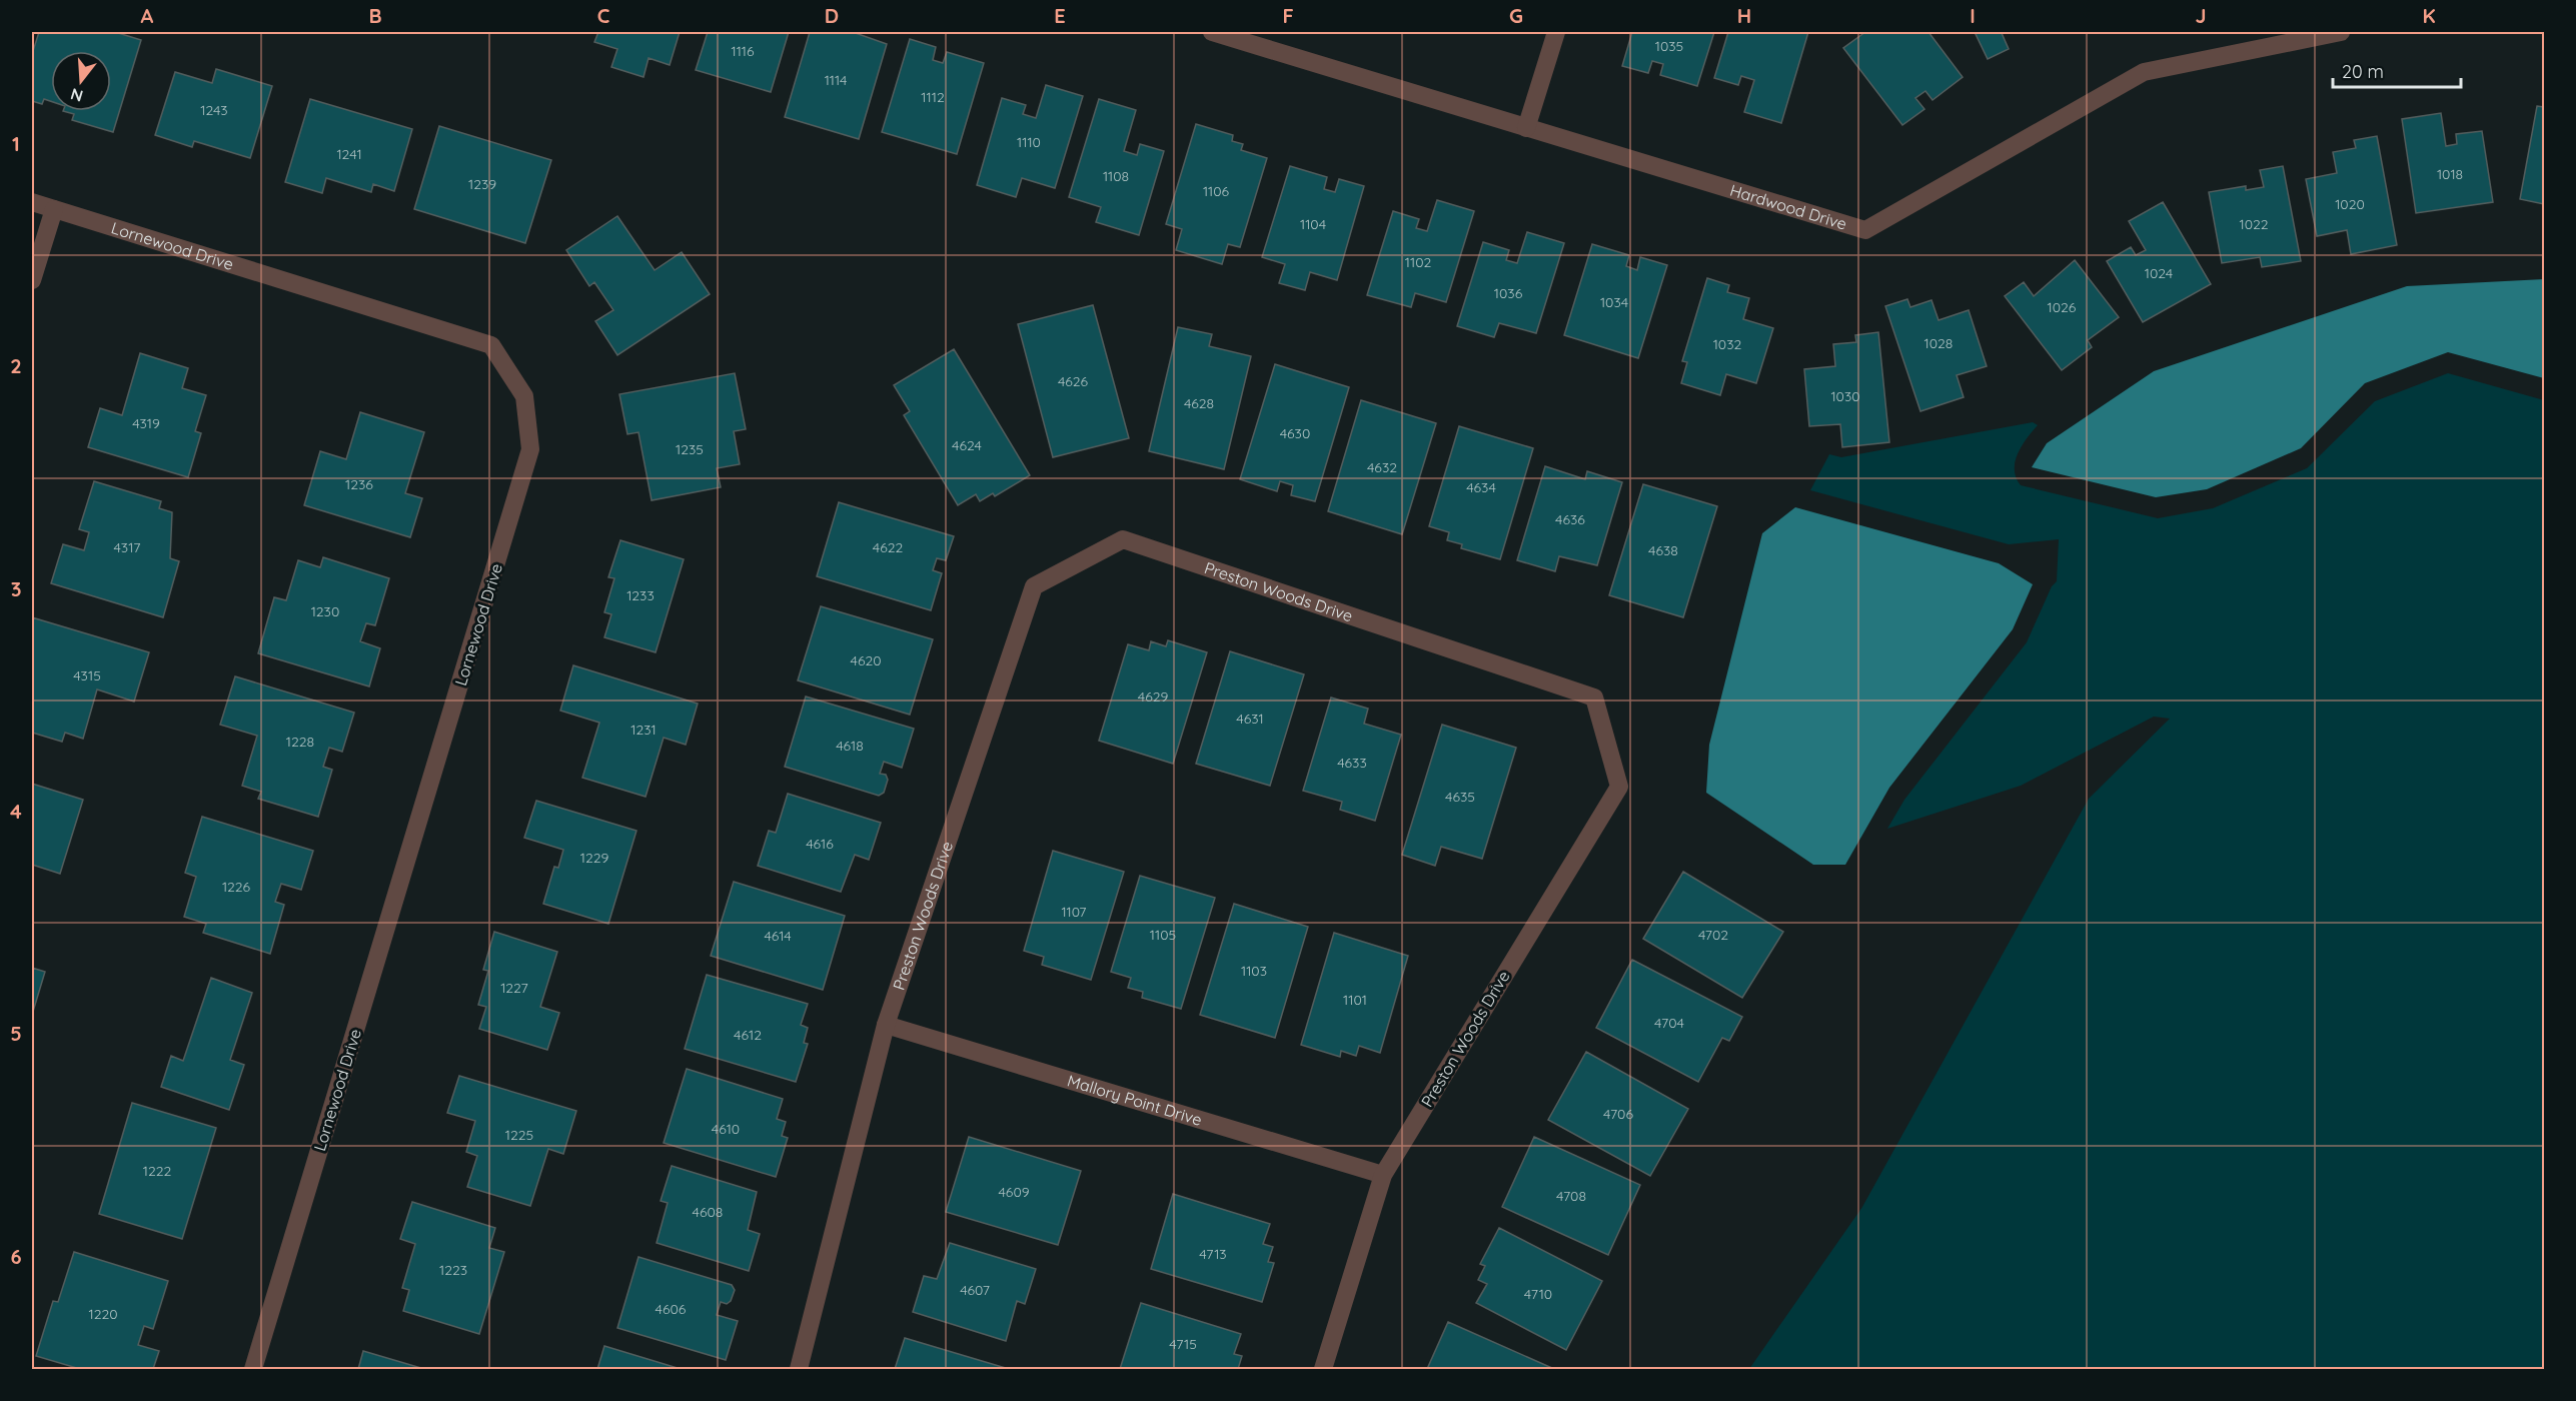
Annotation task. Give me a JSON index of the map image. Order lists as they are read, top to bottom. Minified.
{"streets":{"street":["Hardwood Drive","Lornewood Drive","Preston Woods Drive","Mallory Point Drive"]},"crossings":[["Preston Woods Drive","Mallory Point Drive"]],"house_numbers":["1035","1116","1114","1112","1243","1110","1241","1018","1108","1239","1106","1020","1104","1022","1102","1024","1036","1034","1026","1028","1032","4626","1030","4628","4319","4630","4624","1235","4632","1236","4634","4636","4317","4622","4638","1233","1230","4620","4315","4629","4631","1231","1228","4618","4633","4635","4616","1229","1226","1107","1105","4702","4614","1103","1227","1101","4704","4612","4706","4610","1225","1222","4609","4708","4608","4713","1223","4607","4710","4606","1220","4715"],"scale_bar":"20 m","north":"bottom","grid":{"columns":["A","B","C","D","E","F","G","H","I","J","K"],"rows":["1","2","3","4","5","6"]}}
